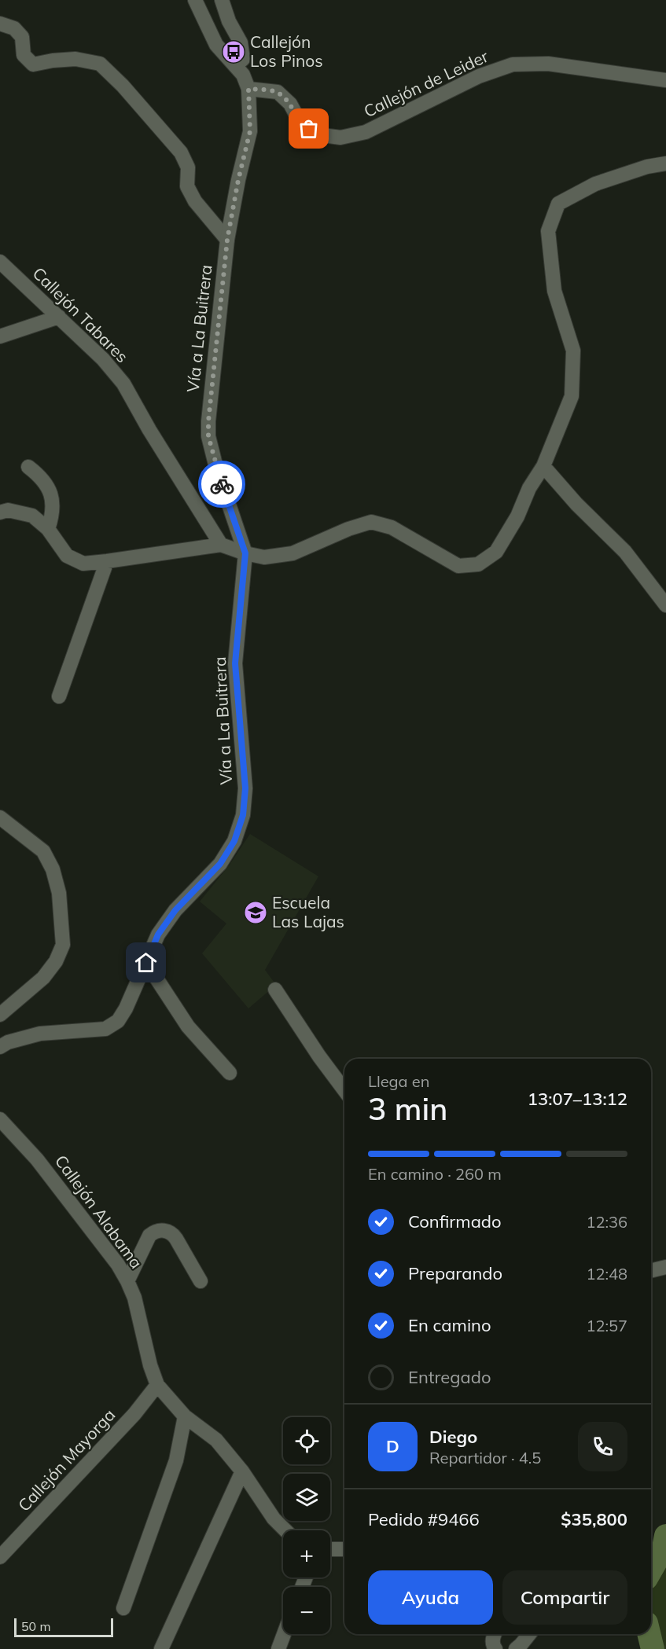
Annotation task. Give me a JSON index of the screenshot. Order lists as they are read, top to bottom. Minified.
{"streets":{"street":["Callejón de Leider","Callejón Tabares","Vía a La Buitrera","Callejón Alabama","Callejón Mayorga"]},"crossings":[["Callejón de Leider","Vía a La Buitrera"],["Callejón Alabama","Callejón Mayorga"]],"places":{"bus stop":["Callejón Los Pinos"],"school or university":["Escuela Las Lajas"]},"scale_bar":"50 m","page":{"heading":["3 min","Llega en","13:07–13:12"],"panel":["Diego","Repartidor · 4.5","Pedido #9466","$35,800"],"bar":"En camino · 260 m","list":[["Confirmado","12:36"],["Preparando","12:48"],["En camino","12:57"],"Entregado"],"map_buttons":["+","−"],"round":"D","buttons":["Ayuda","Compartir"],"scale":"50 m"}}
